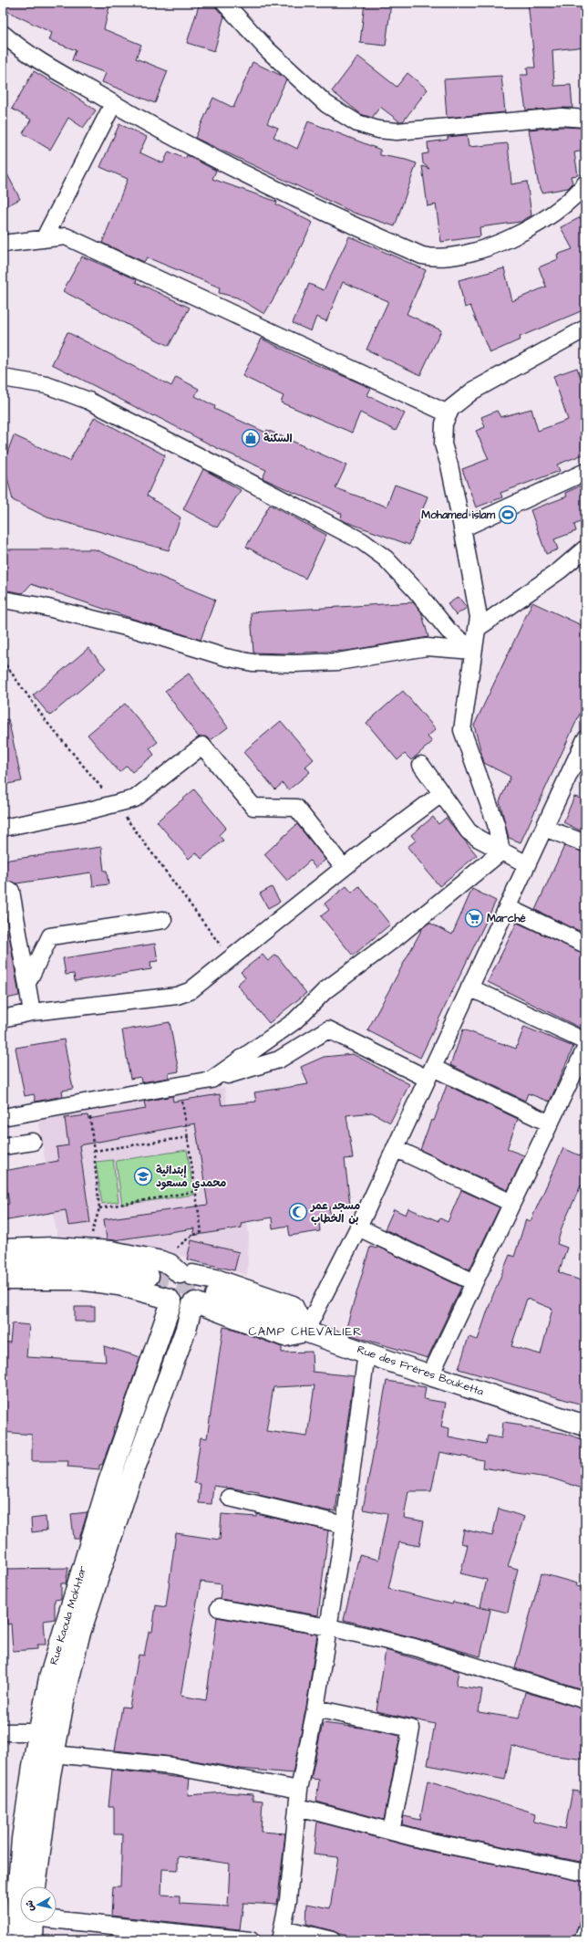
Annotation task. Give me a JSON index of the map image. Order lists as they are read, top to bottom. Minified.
{"streets":{"main road":["Rue des Frères Bouketta","Rue Kaoula Mokhtar"]},"districts":["CAMP CHEVALIER"],"places":{"shop":["السكنة"],"sports":["Mohamed islam"],"supermarket":["Marché"],"school or university":["إبتدائية محمدي مسعود"],"mosque":["مسجد عمر بن الخطاب"]},"north":"left"}
